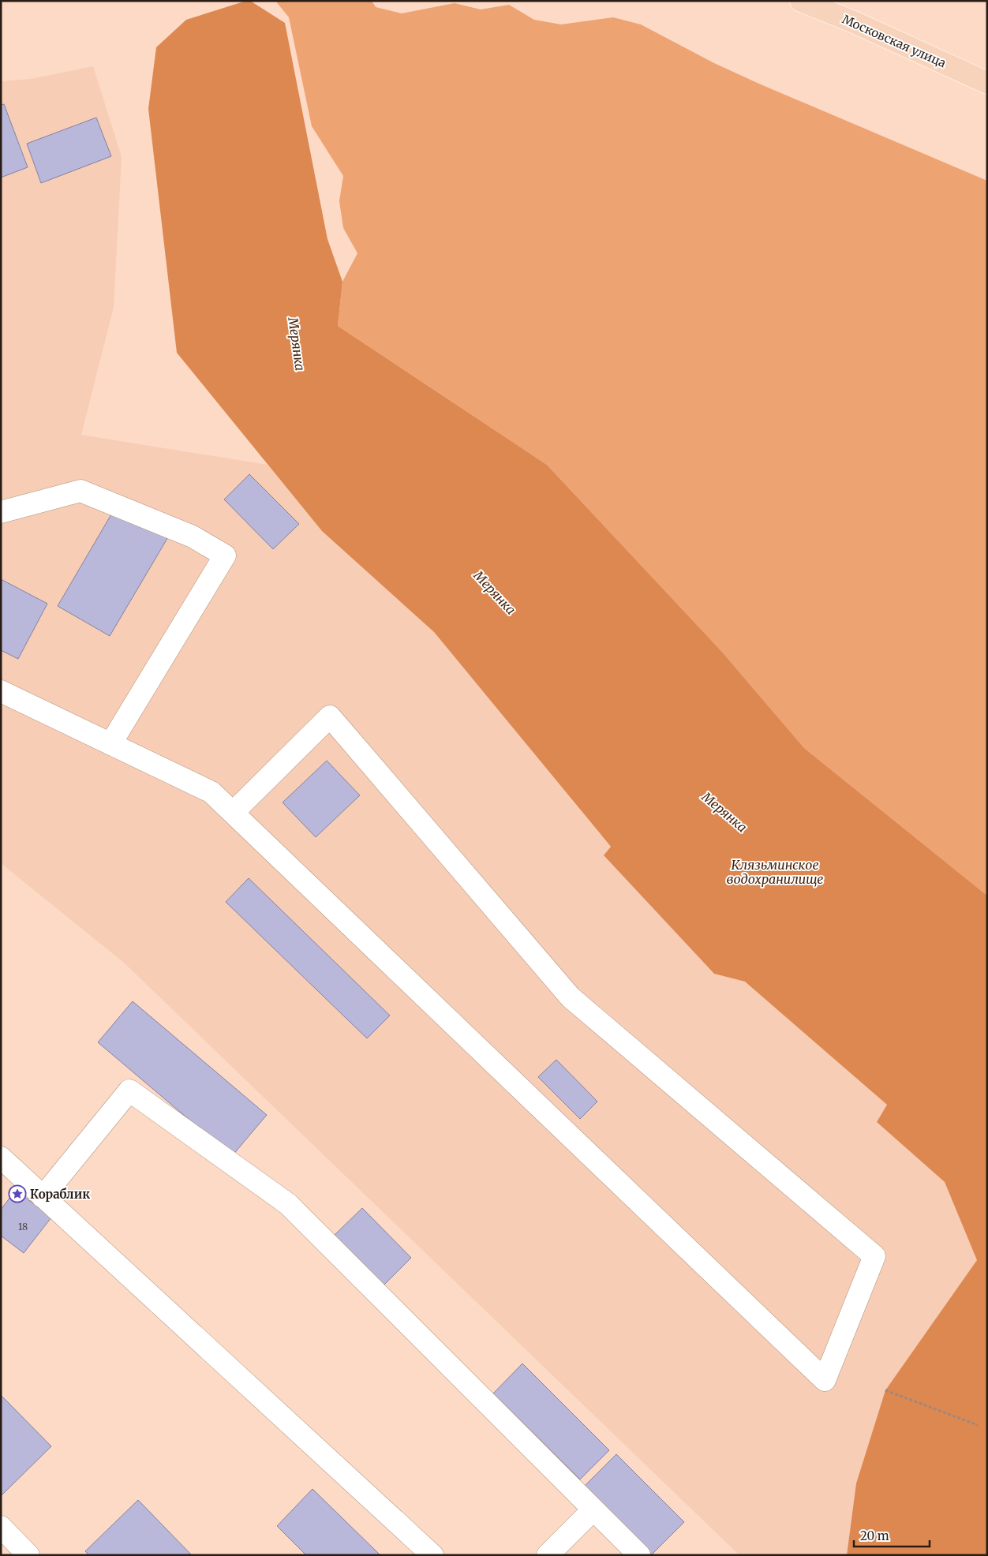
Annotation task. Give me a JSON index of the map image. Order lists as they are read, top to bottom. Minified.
{"streets":{"main road":["Московская улица"]},"water":["Мерянка","Клязьминское водохранилище"],"places":{"place":["Кораблик"]},"house_numbers":["18"],"scale_bar":"20 m"}
